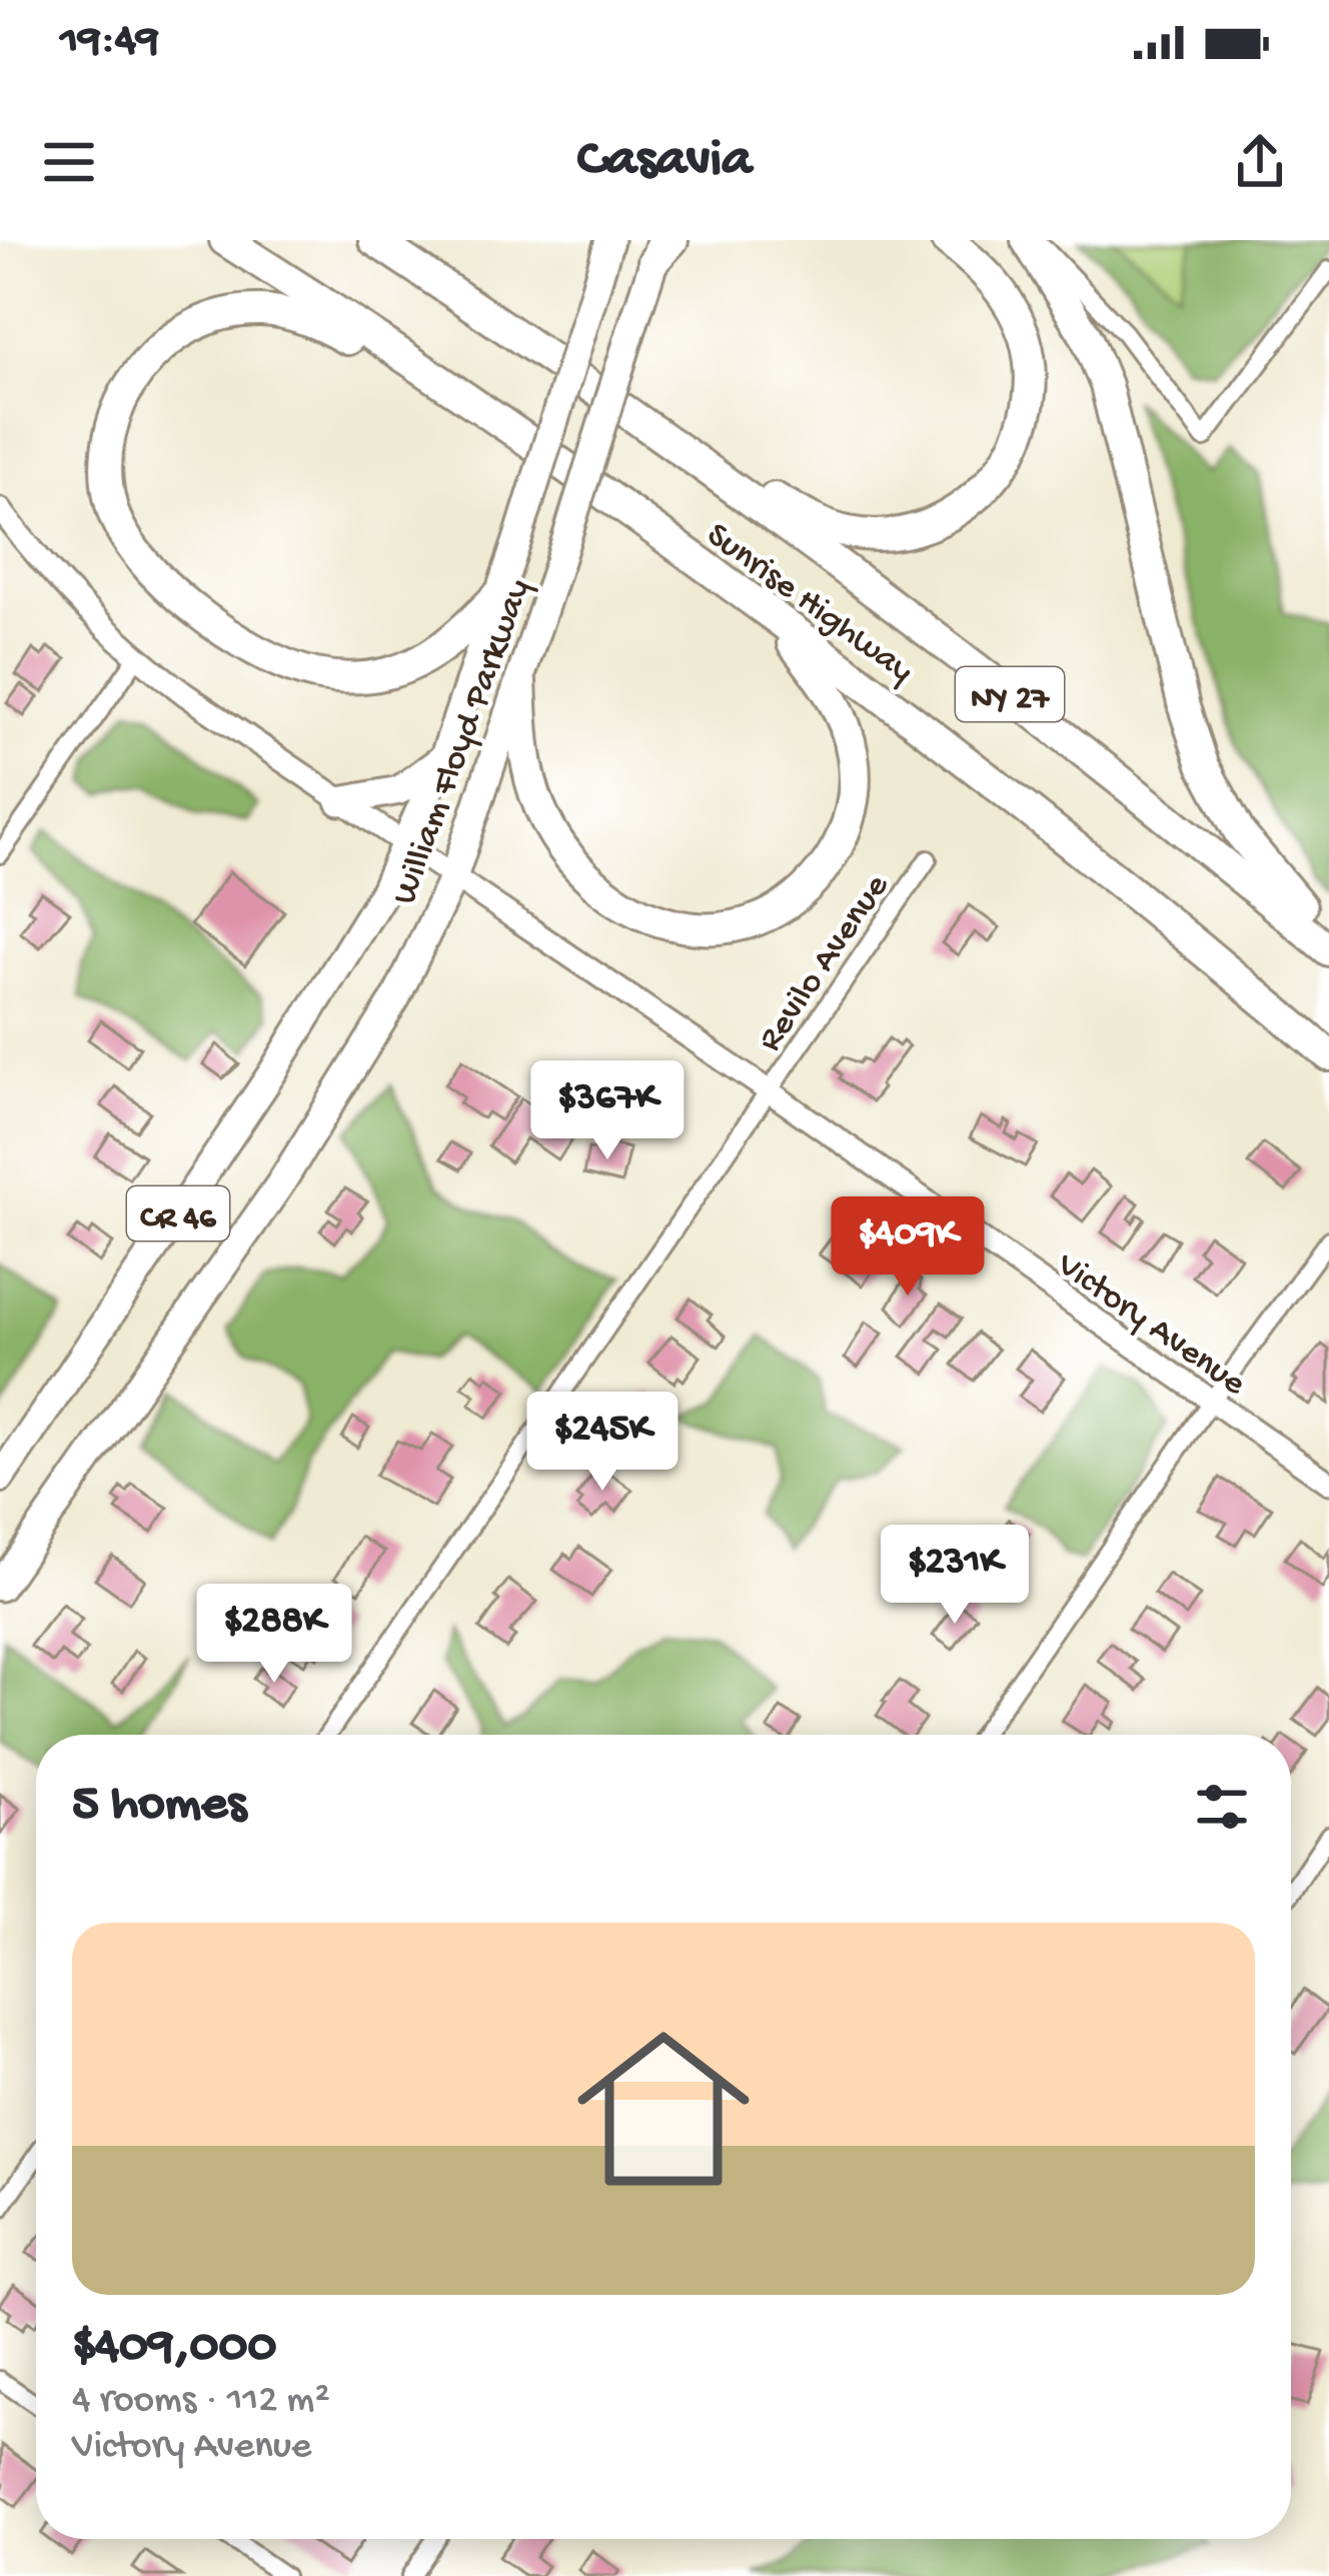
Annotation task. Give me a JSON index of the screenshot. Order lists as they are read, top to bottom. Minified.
{"streets":{"highway":["Sunrise Highway","NY 27","William Floyd Parkway","CR 46"],"street":["Revilo Avenue","Victory Avenue"]},"crossings":[["William Floyd Parkway","Victory Avenue"],["Revilo Avenue","Victory Avenue"]],"page":{"status":"19:49","header":"Casavia","price":["$367K","$409K","$245K","$231K","$288K"],"heading":"5 homes","list":[{"name":"$409,000","note":"4 rooms · 112 m² · Victory Avenue"}]}}
